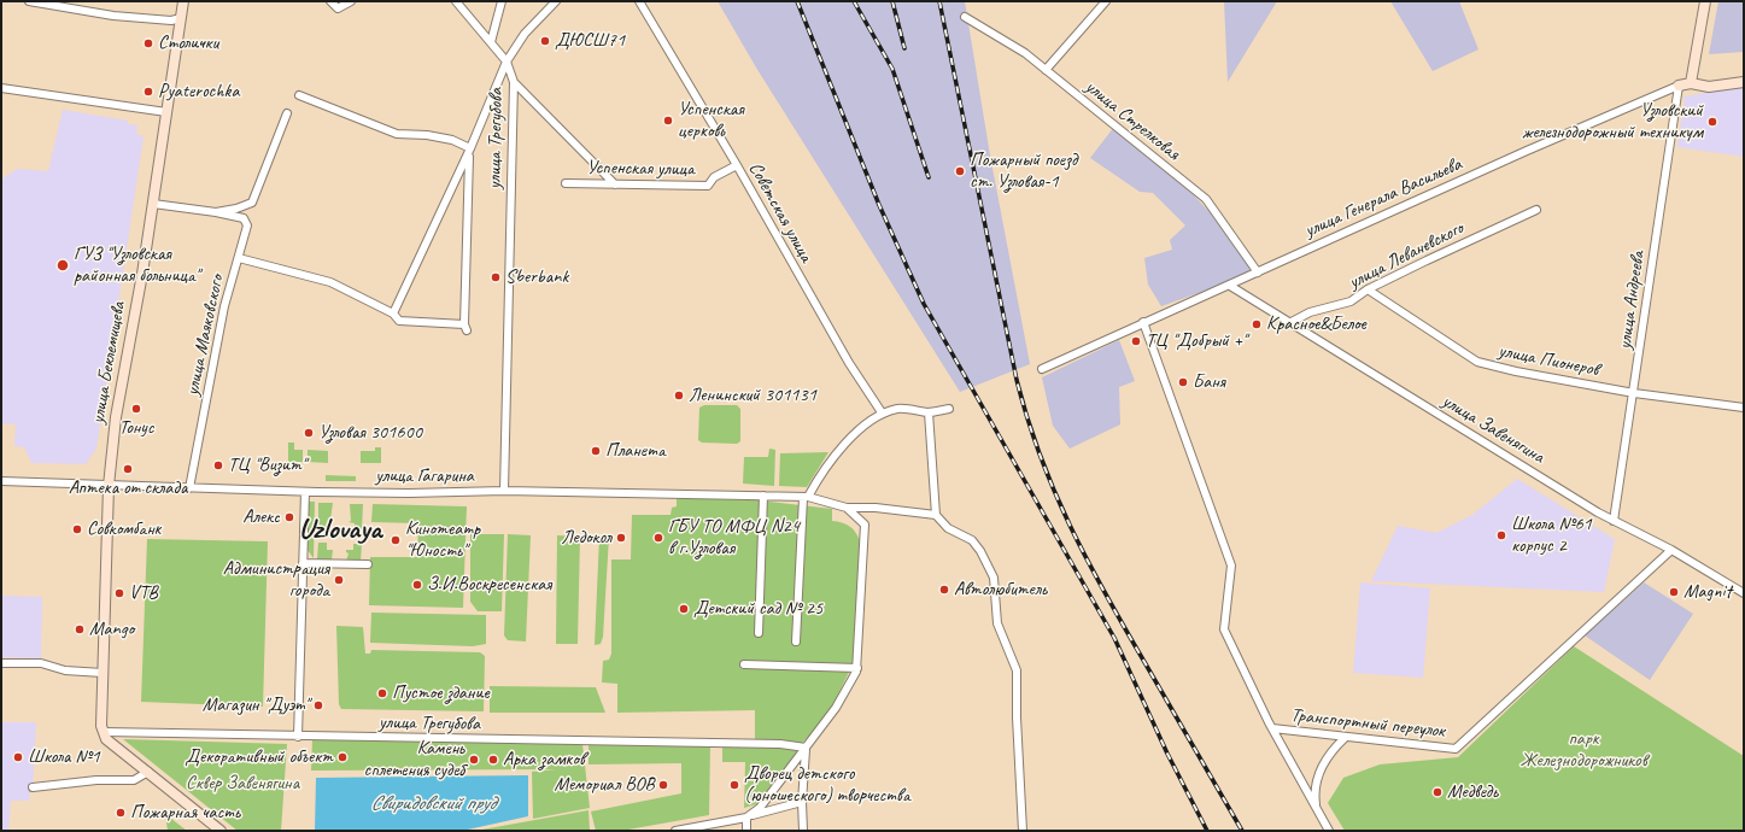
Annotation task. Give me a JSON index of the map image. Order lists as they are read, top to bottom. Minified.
{"streets":{"main road":["улица Генерала Васильева","улица Беклемищева"],"street":["улица Стрелковая","улица Трегубова","Успенская улица","Советская улица","улица Леваневского","улица Андреева","улица Маяковского","улица Пионеров","улица Завенягина","улица Гагарина","Транспортный переулок"]},"crossings":[["улица Стрелковая","улица Генерала Васильева"],["улица Трегубова","улица Гагарина"],["Успенская улица","Советская улица"],["улица Генерала Васильева","улица Андреева"],["улица Генерала Васильева","улица Завенягина"],["улица Генерала Васильева","Транспортный переулок"],["улица Леваневского","улица Пионеров"],["улица Леваневского","улица Завенягина"],["улица Андреева","улица Пионеров"],["улица Андреева","улица Завенягина"],["улица Маяковского","улица Беклемищева"],["улица Маяковского","улица Гагарина"],["улица Беклемищева","улица Гагарина"],["улица Завенягина","Транспортный переулок"]],"districts":["Uzlovaya"],"water":["Свиридовский пруд"],"parks":["парк Железнодорожников","Сквер Завенягина"],"places":["ДЮСШ71","Столички","Pyaterochka","Успенская церковь","Узловский железнодорожный техникум","Пожарный поезд ст. Узловая-1","ГУЗ \"Узловская районная больница\"","Sberbank","Красное&Белое","ТЦ \"Добрый +\"","Баня","Ленинский 301131","Тонус","Узловая 301600","Планета","ТЦ \"Визит\"","Аптека от склада","Алекс","Совкомбанк","Школа №61 корпус 2","Ледокол","ГБУ ТО МФЦ N24 в г.Узловая","Кинотеатр \"Юность\"","Администрация города","З.И.Воскресенская","Автолюбитель","Magnit","VTB","Детский сад № 25","Mango","Пустое здание","Магазин \"Дуэт\"","Школа №1","Декоративный объект","Камень сплетения судеб","Арка замков","Мемориал ВОВ","Дворец детского (юношеского) творчества","Медведь","Пожарная часть"]}
